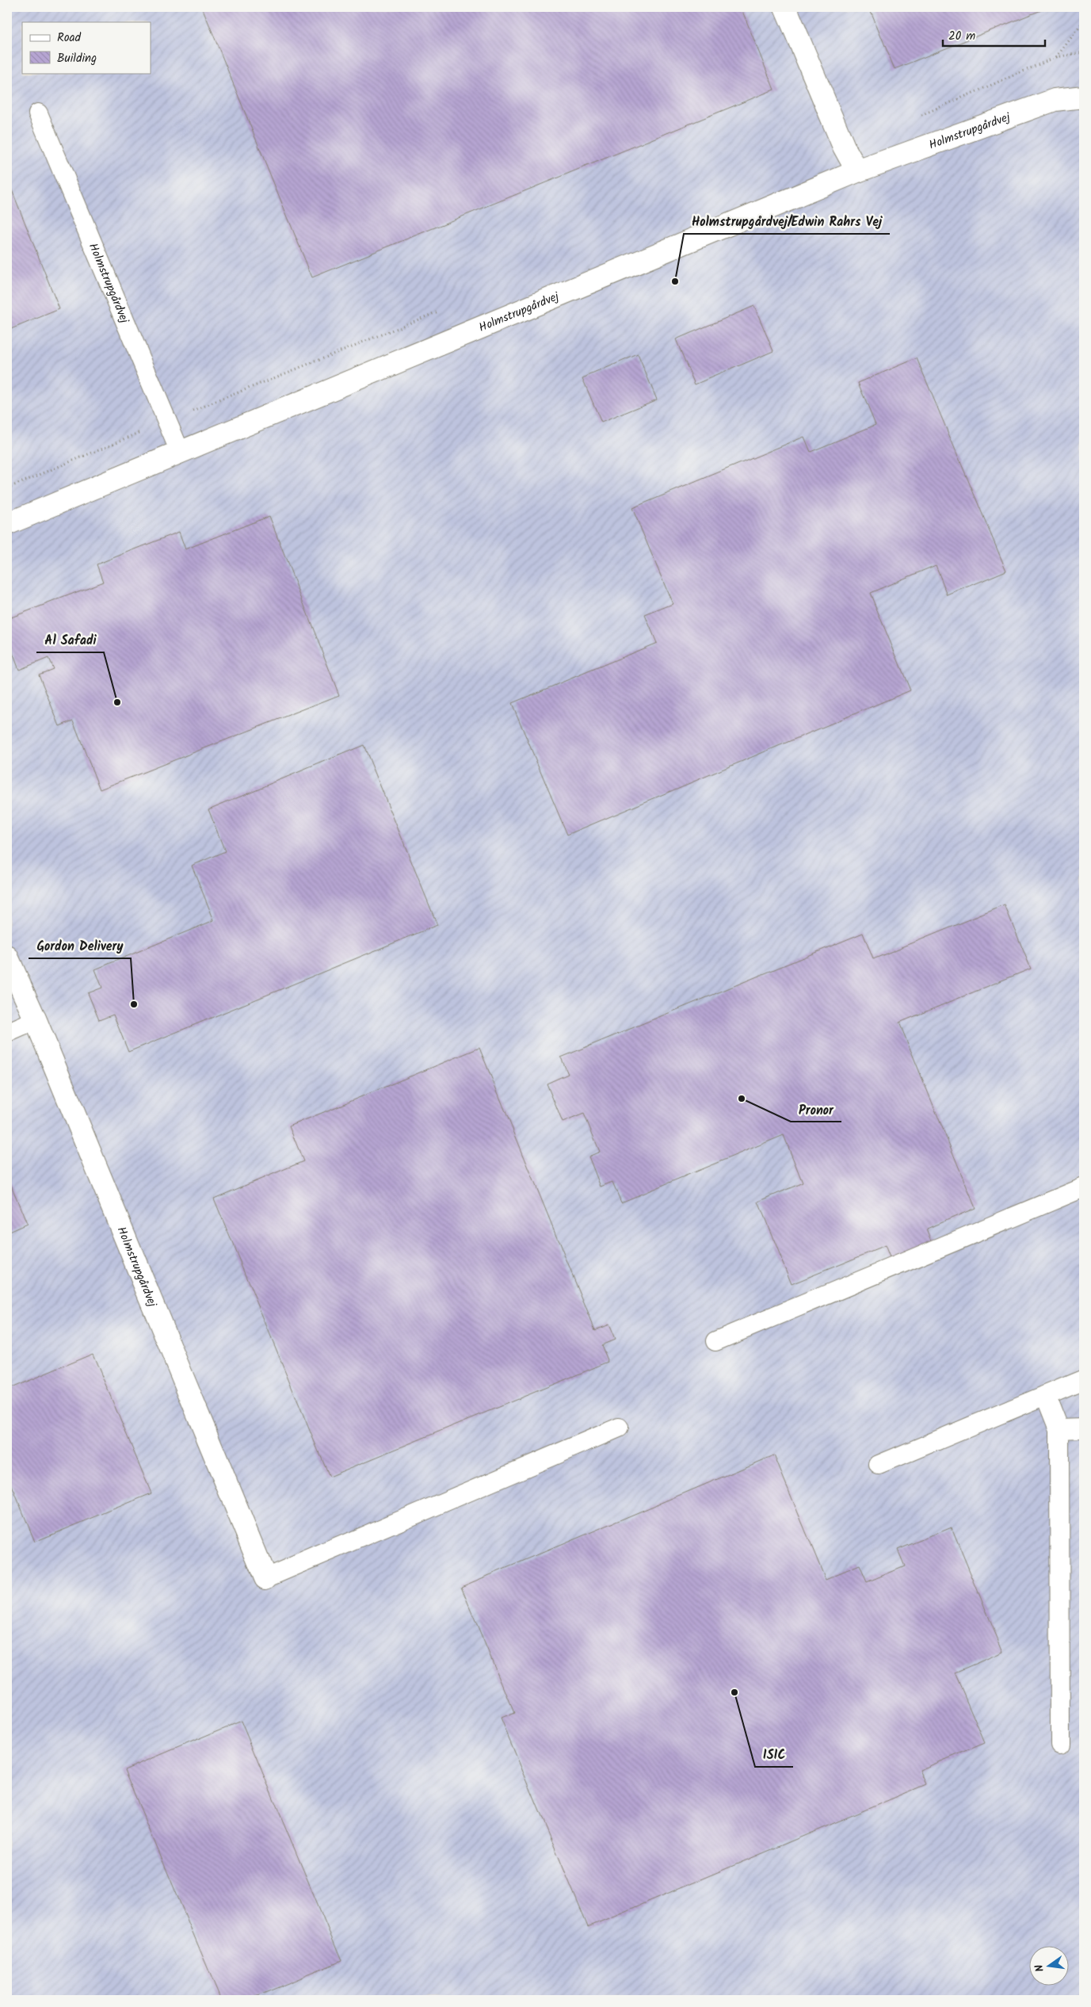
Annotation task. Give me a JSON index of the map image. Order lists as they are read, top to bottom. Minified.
{"streets":{"street":["Holmstrupgårdvej"]},"places":["Holmstrupgårdvej/Edwin Rahrs Vej","Al Safadi","Gordon Delivery","Pronor","ISIC"],"legend":["Road","Building"],"scale_bar":"20 m","north":"left"}
